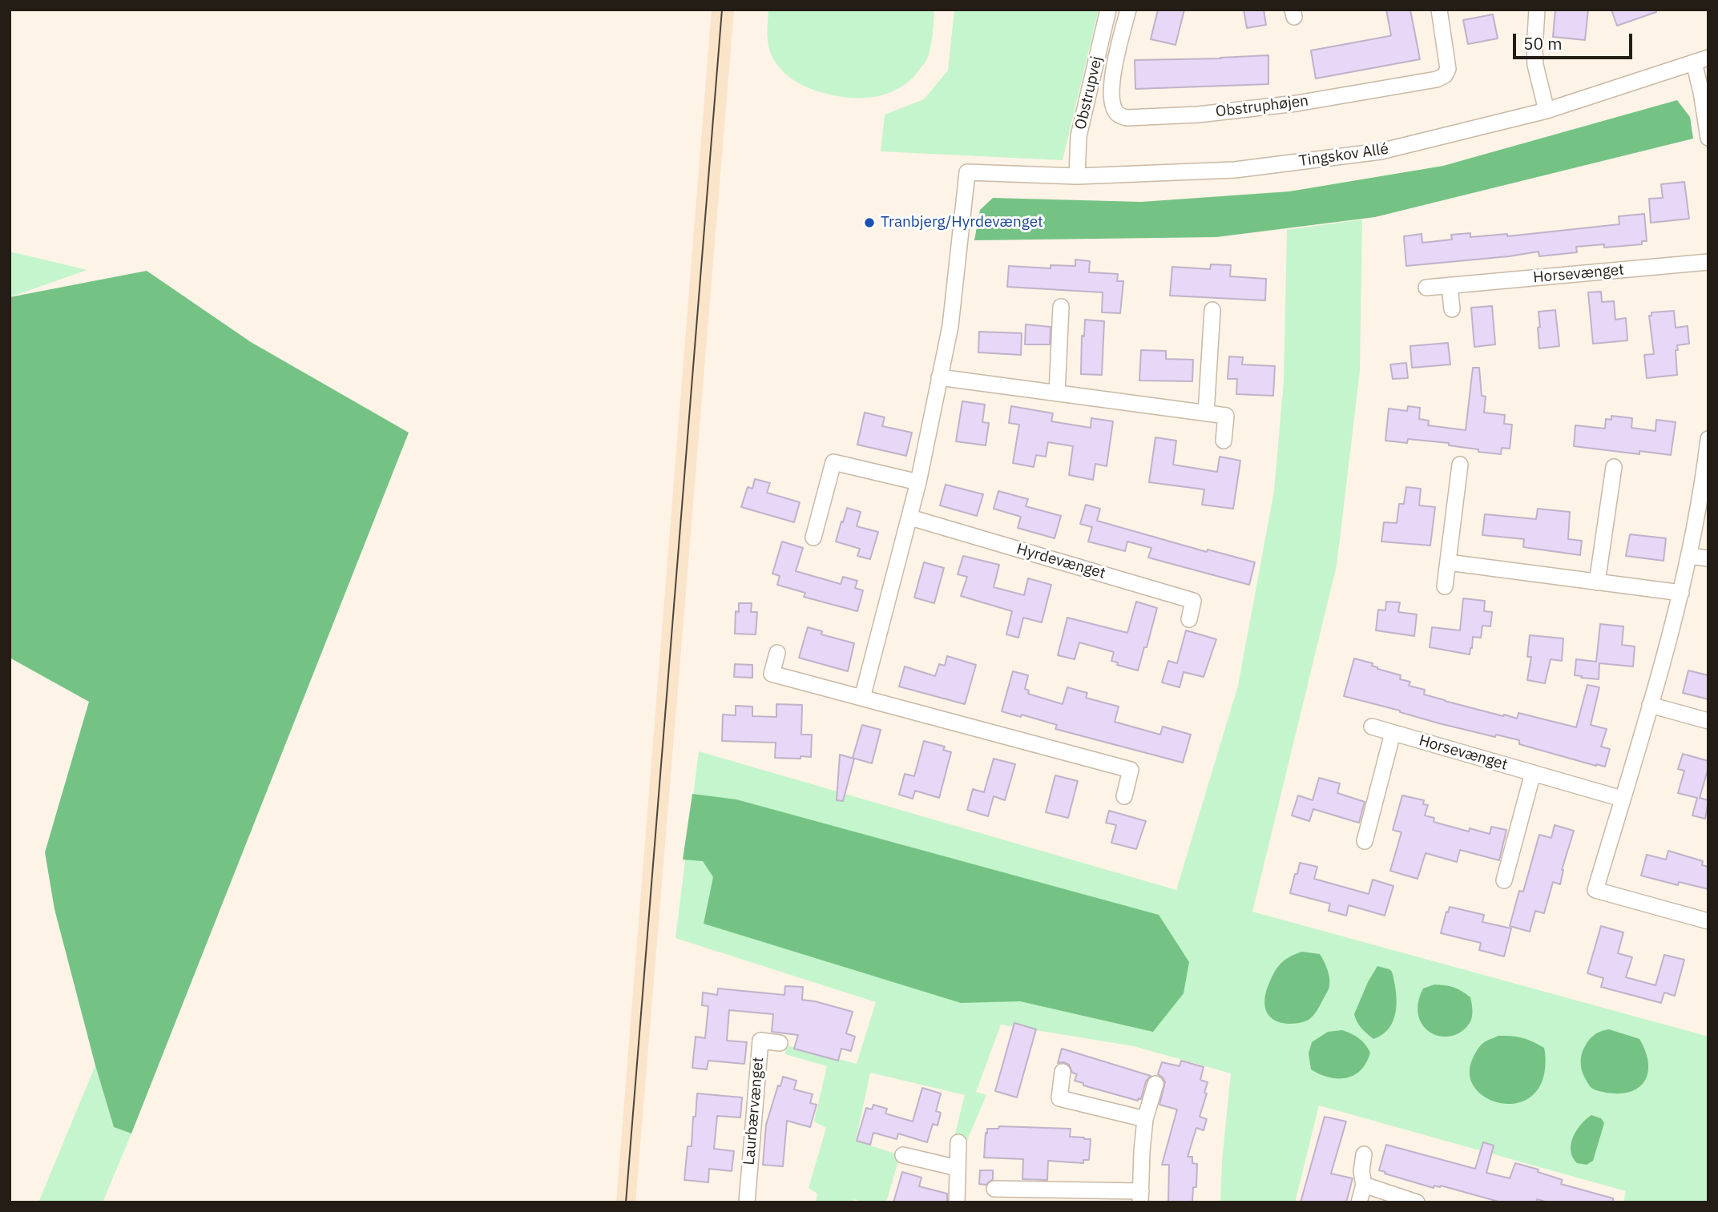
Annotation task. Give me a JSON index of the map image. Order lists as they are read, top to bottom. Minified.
{"streets":{"street":["Obstrupvej","Obstruphøjen","Tingskov Allé","Horsevænget","Hyrdevænget","Laurbærvænget"]},"crossings":[["Obstrupvej","Tingskov Allé"]],"places":["Tranbjerg/Hyrdevænget"],"scale_bar":"50 m"}
